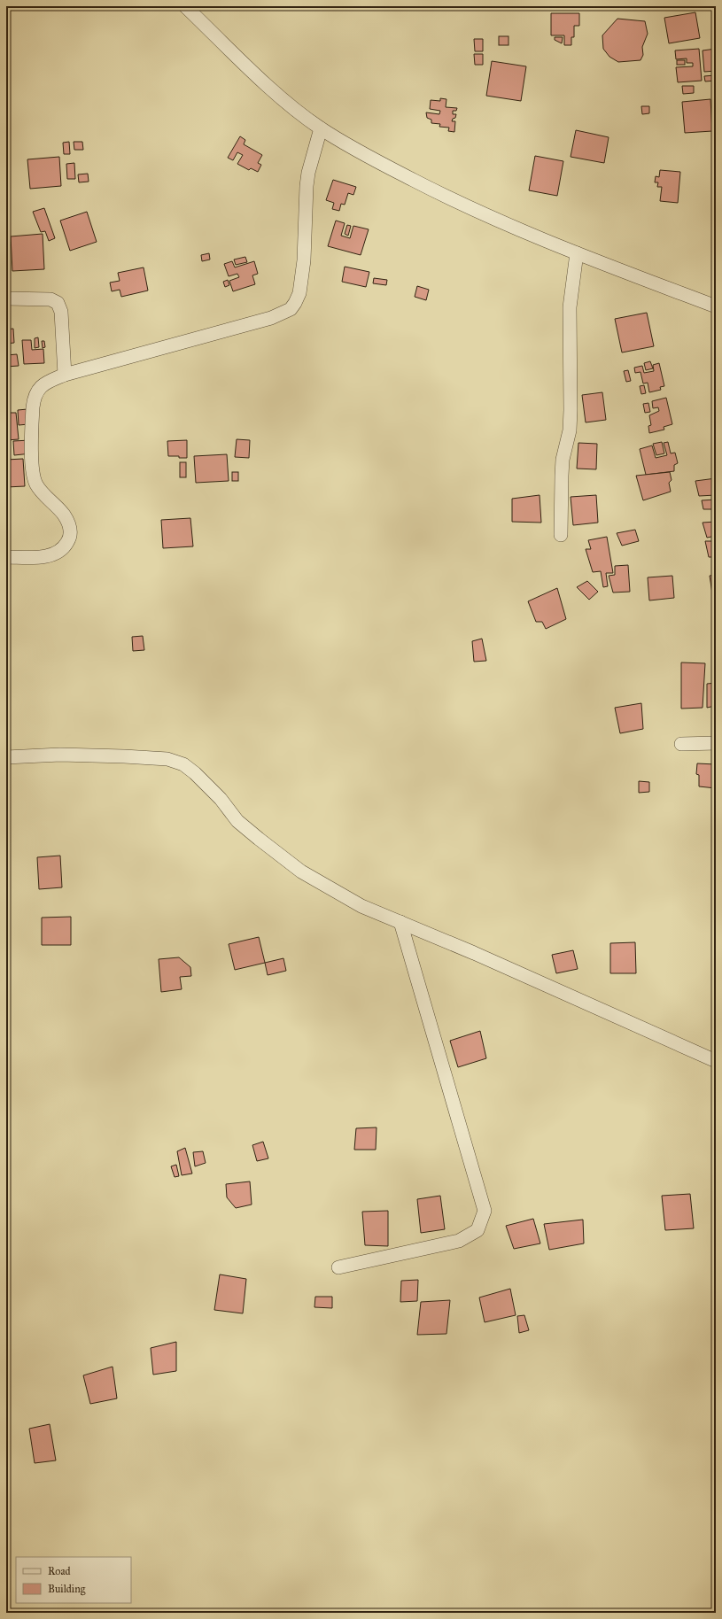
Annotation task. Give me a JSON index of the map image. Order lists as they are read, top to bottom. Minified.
{"legend":["Road","Building"]}
